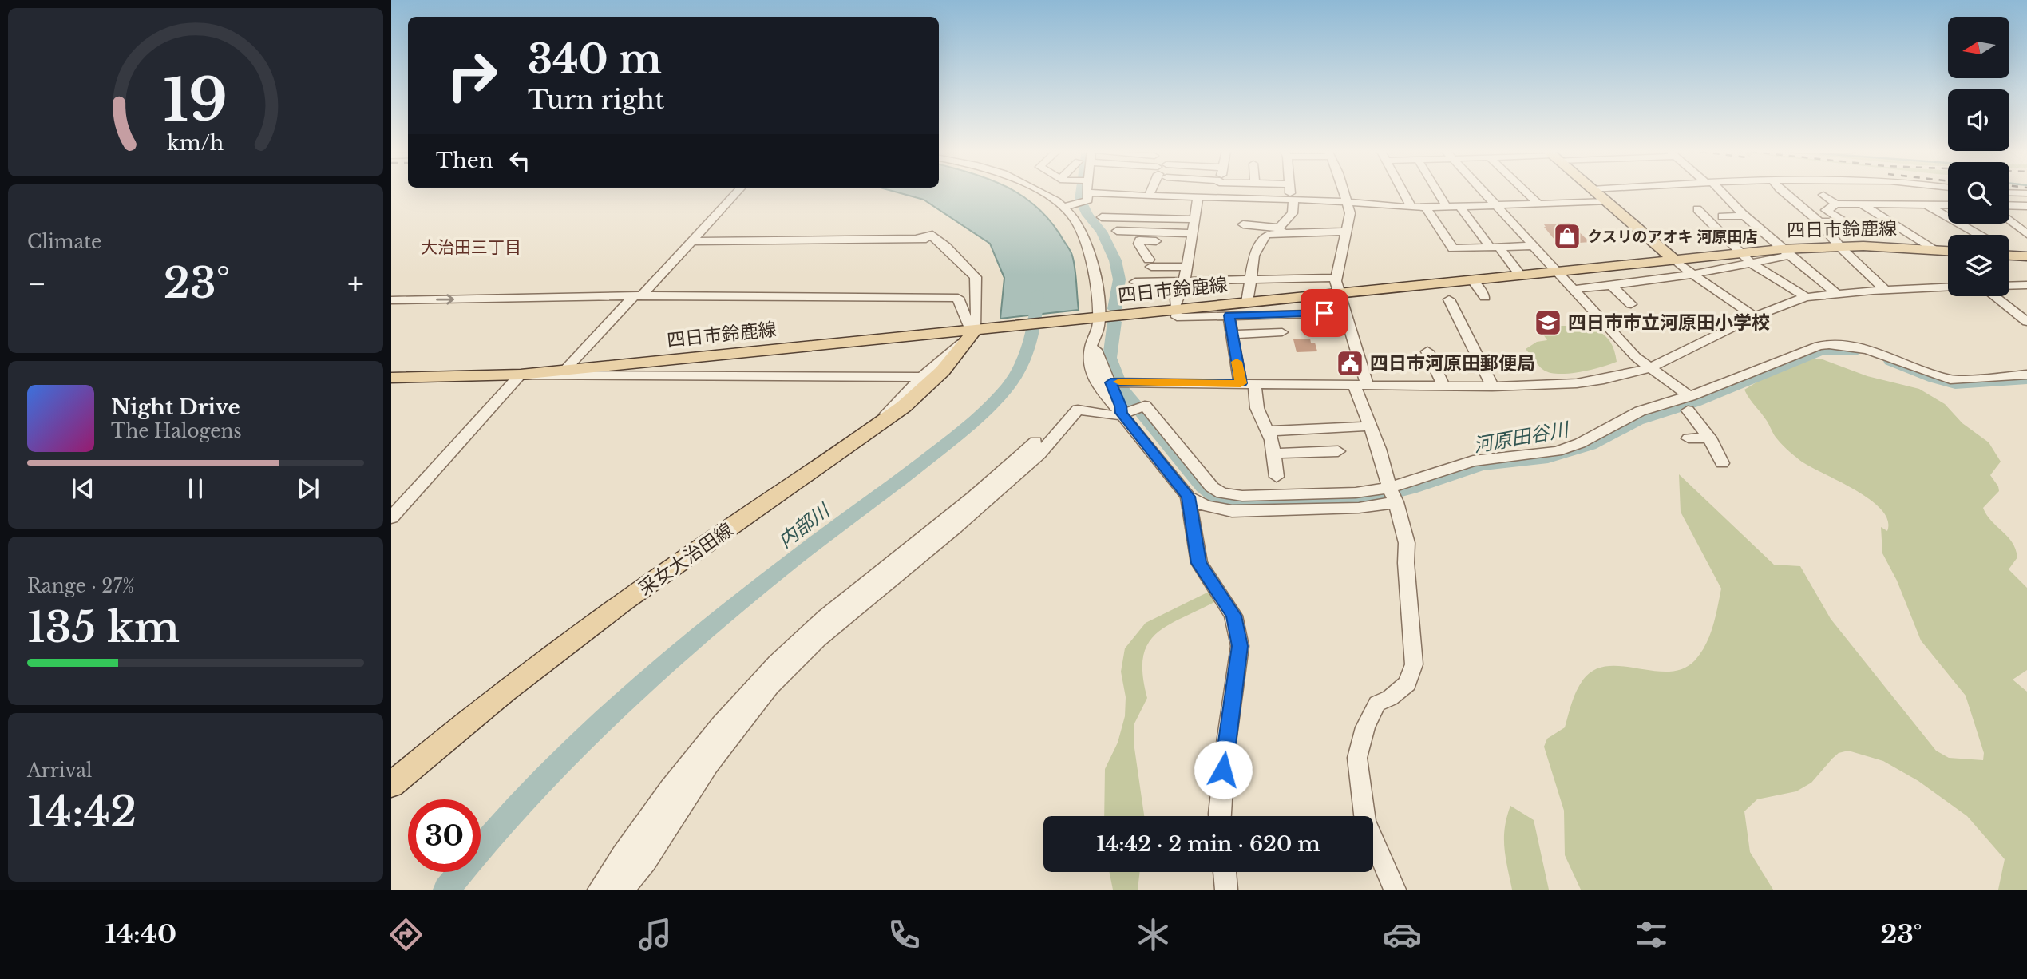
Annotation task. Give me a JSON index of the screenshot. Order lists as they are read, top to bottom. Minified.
{"streets":{"main road":["四日市鈴鹿線","采女大治田線"]},"crossings":[["四日市鈴鹿線","采女大治田線"]],"districts":["大治田三丁目"],"water":["河原田谷川","内部川"],"places":{"shop":["クスリのアオキ 河原田店"],"school or university":["四日市市立河原田小学校"],"public building":["四日市河原田郵便局"]},"north":"left","page":{"turn":["340 m","Turn right"],"then":"Then","tile":["Climate",["Range · 27%","135 km"],["Arrival","14:42"]],"heat":["−","23°","+"],"song":["Night Drive","The Halogens"],"limit":"30","trip":"14:42 · 2 min · 620 m","tabs":["14:40","23°"],"gauge":["19","km/h"]}}
